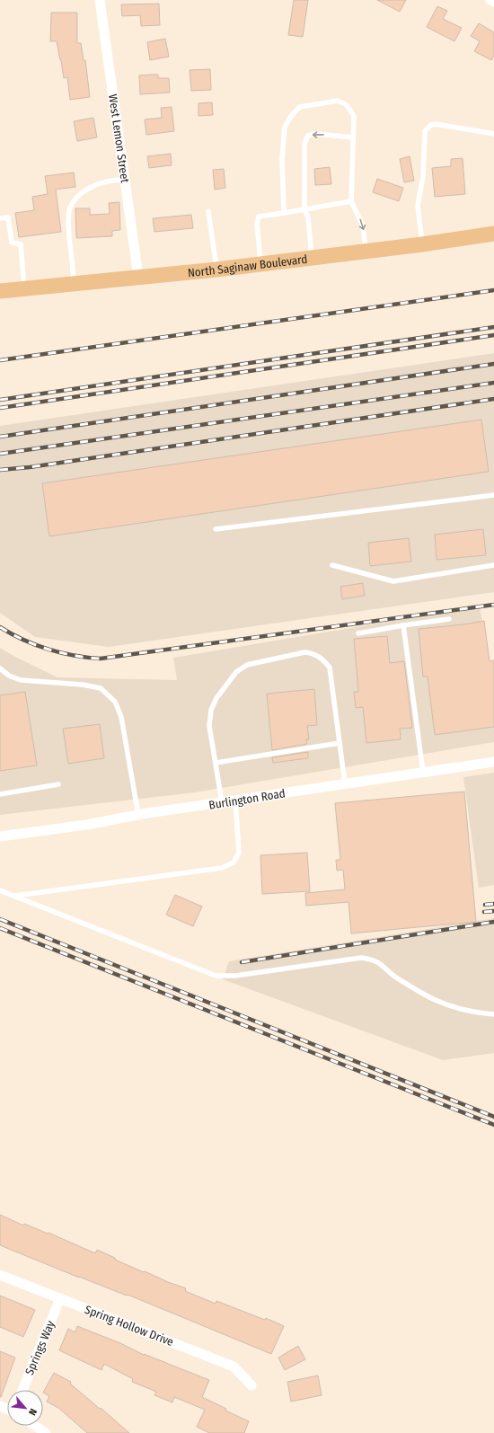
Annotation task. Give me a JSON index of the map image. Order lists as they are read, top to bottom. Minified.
{"streets":{"main road":["North Saginaw Boulevard"],"street":["West Lemon Street","Burlington Road","Spring Hollow Drive","Springs Way"]},"crossings":[["West Lemon Street","North Saginaw Boulevard"],["Spring Hollow Drive","Springs Way"]],"north":"bottom right"}
